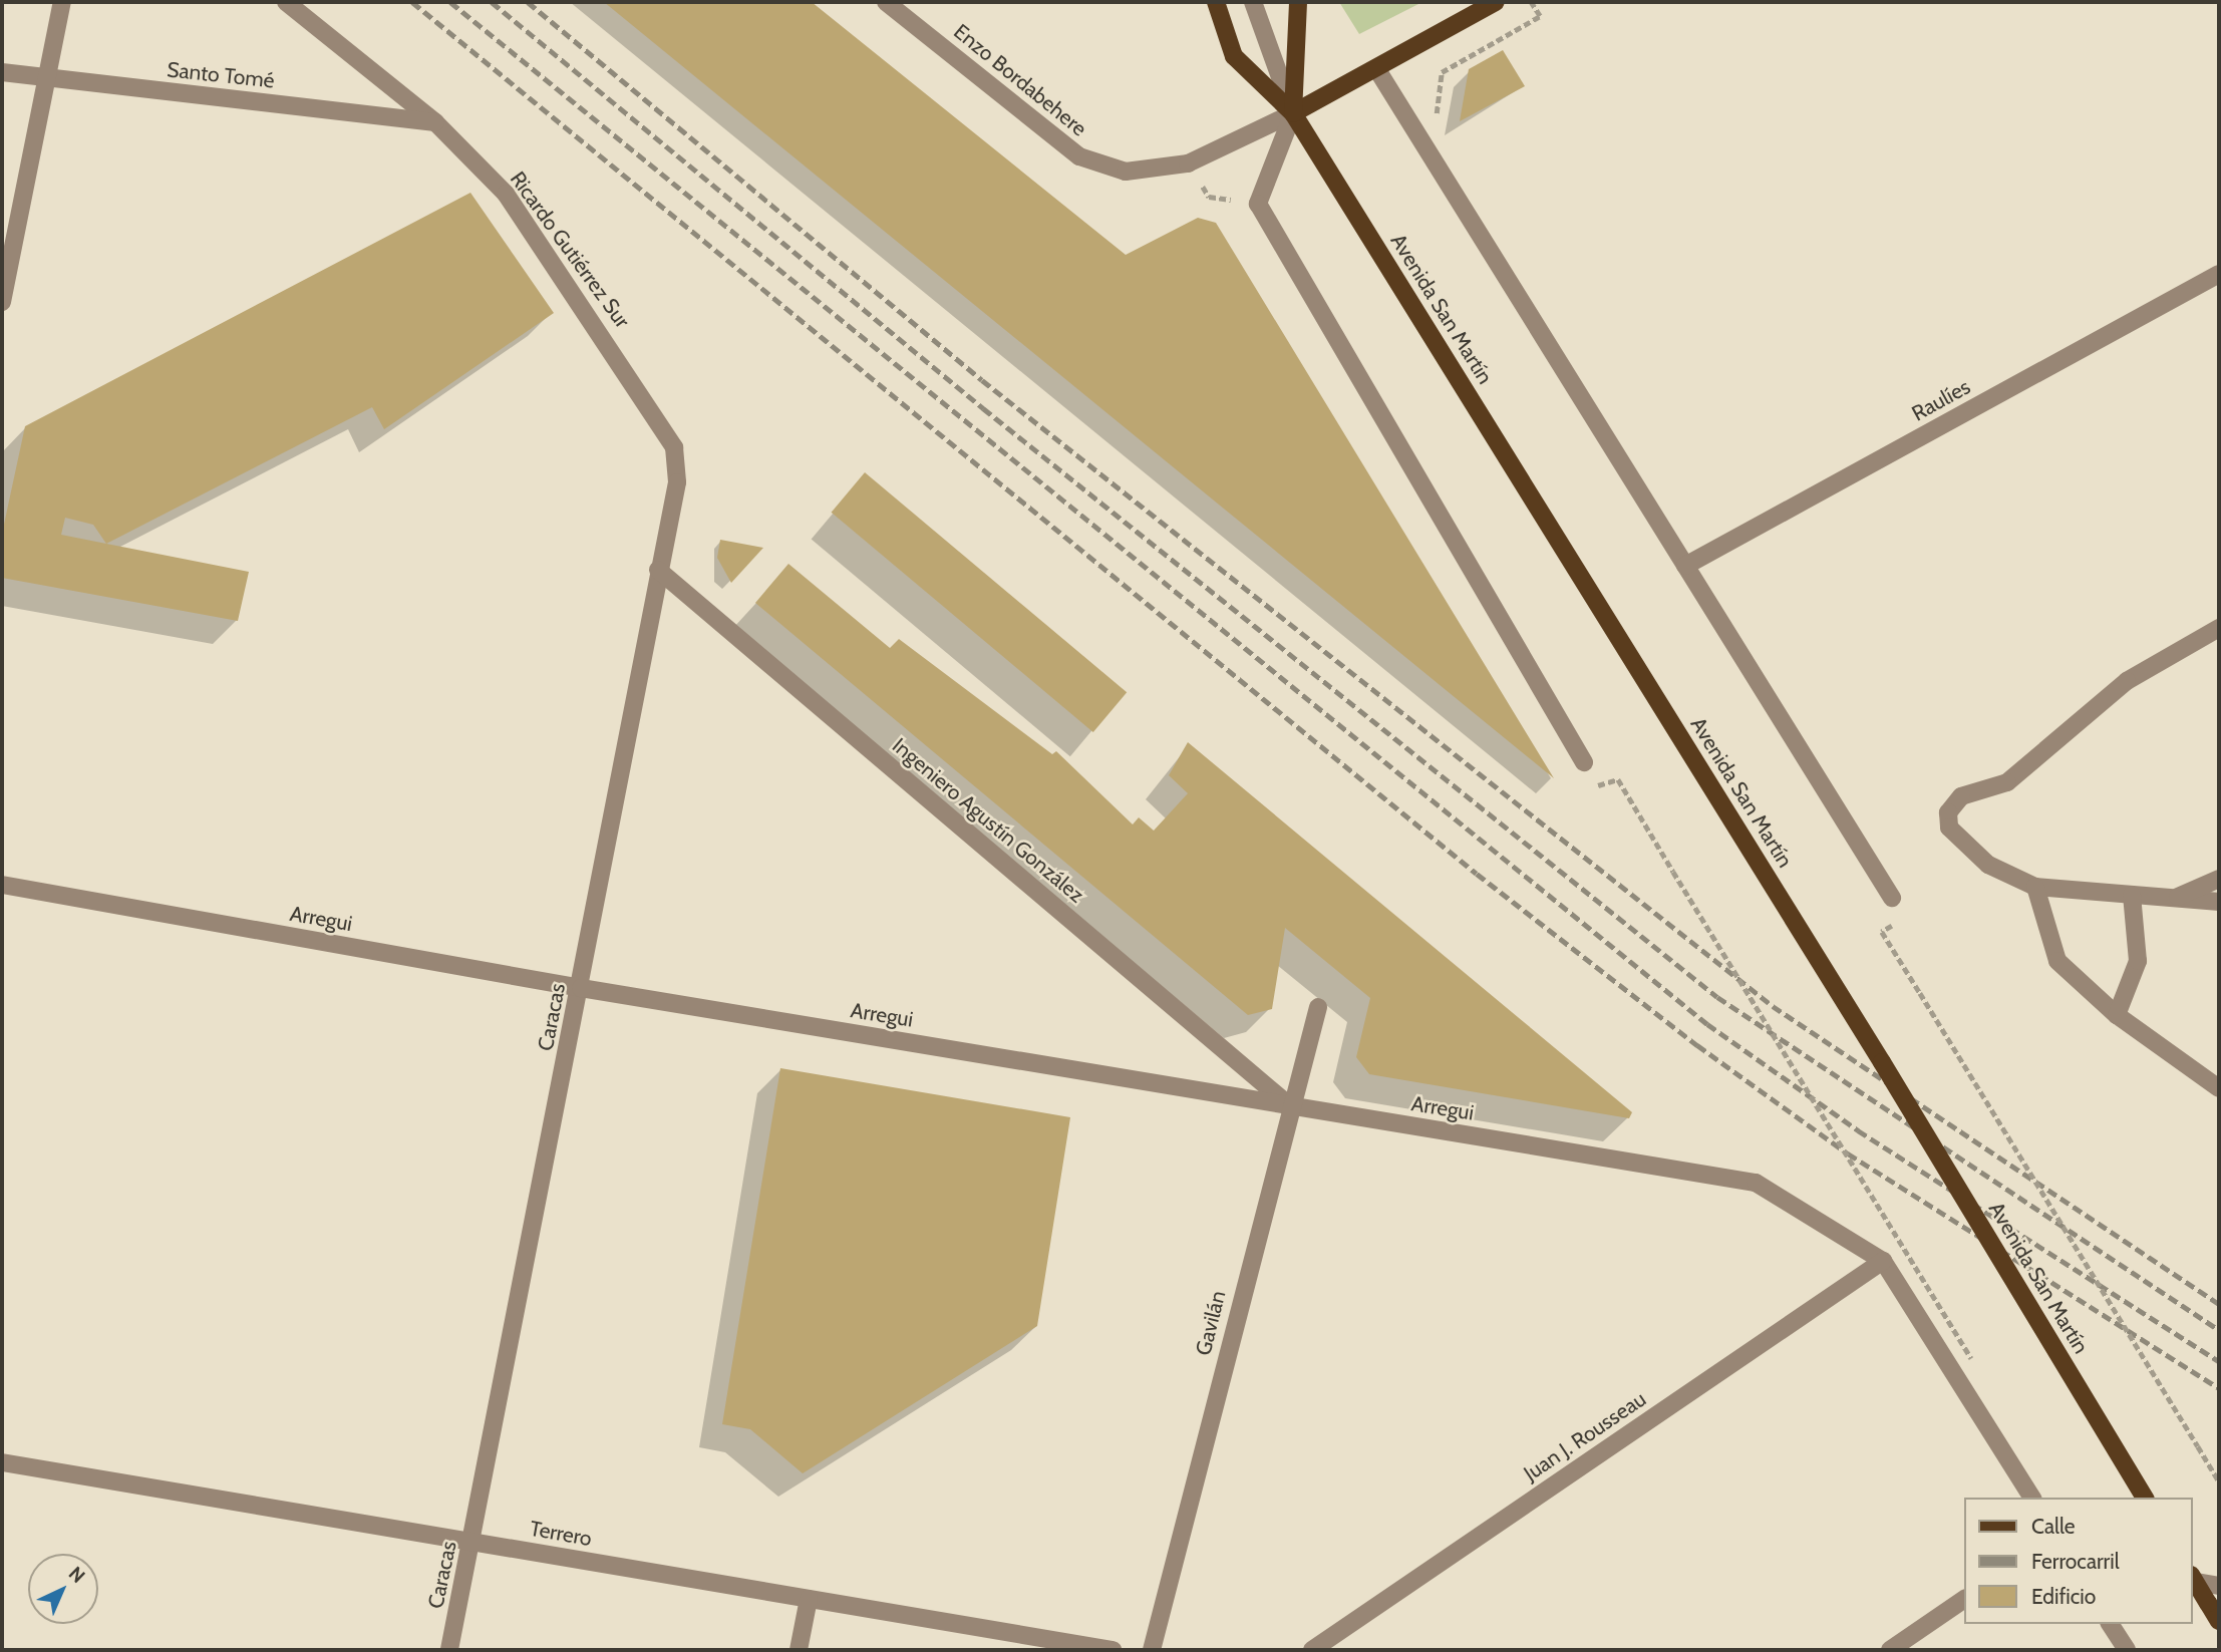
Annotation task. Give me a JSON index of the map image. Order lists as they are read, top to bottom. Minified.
{"streets":{"main road":["Avenida San Martín"],"street":["Santo Tomé","Enzo Bordabehere","Ricardo Gutiérrez Sur","Raulíes","Ingeniero Agustín González","Arregui","Caracas","Gavilán","Juan J. Rousseau","Terrero"]},"crossings":[["Santo Tomé","Ricardo Gutiérrez Sur"],["Enzo Bordabehere","Avenida San Martín"],["Ricardo Gutiérrez Sur","Caracas"],["Ingeniero Agustín González","Arregui"],["Ingeniero Agustín González","Caracas"],["Ingeniero Agustín González","Gavilán"],["Arregui","Caracas"],["Arregui","Gavilán"],["Arregui","Juan J. Rousseau"],["Caracas","Terrero"]],"legend":["Calle","Ferrocarril","Edificio"],"north":"top right"}
